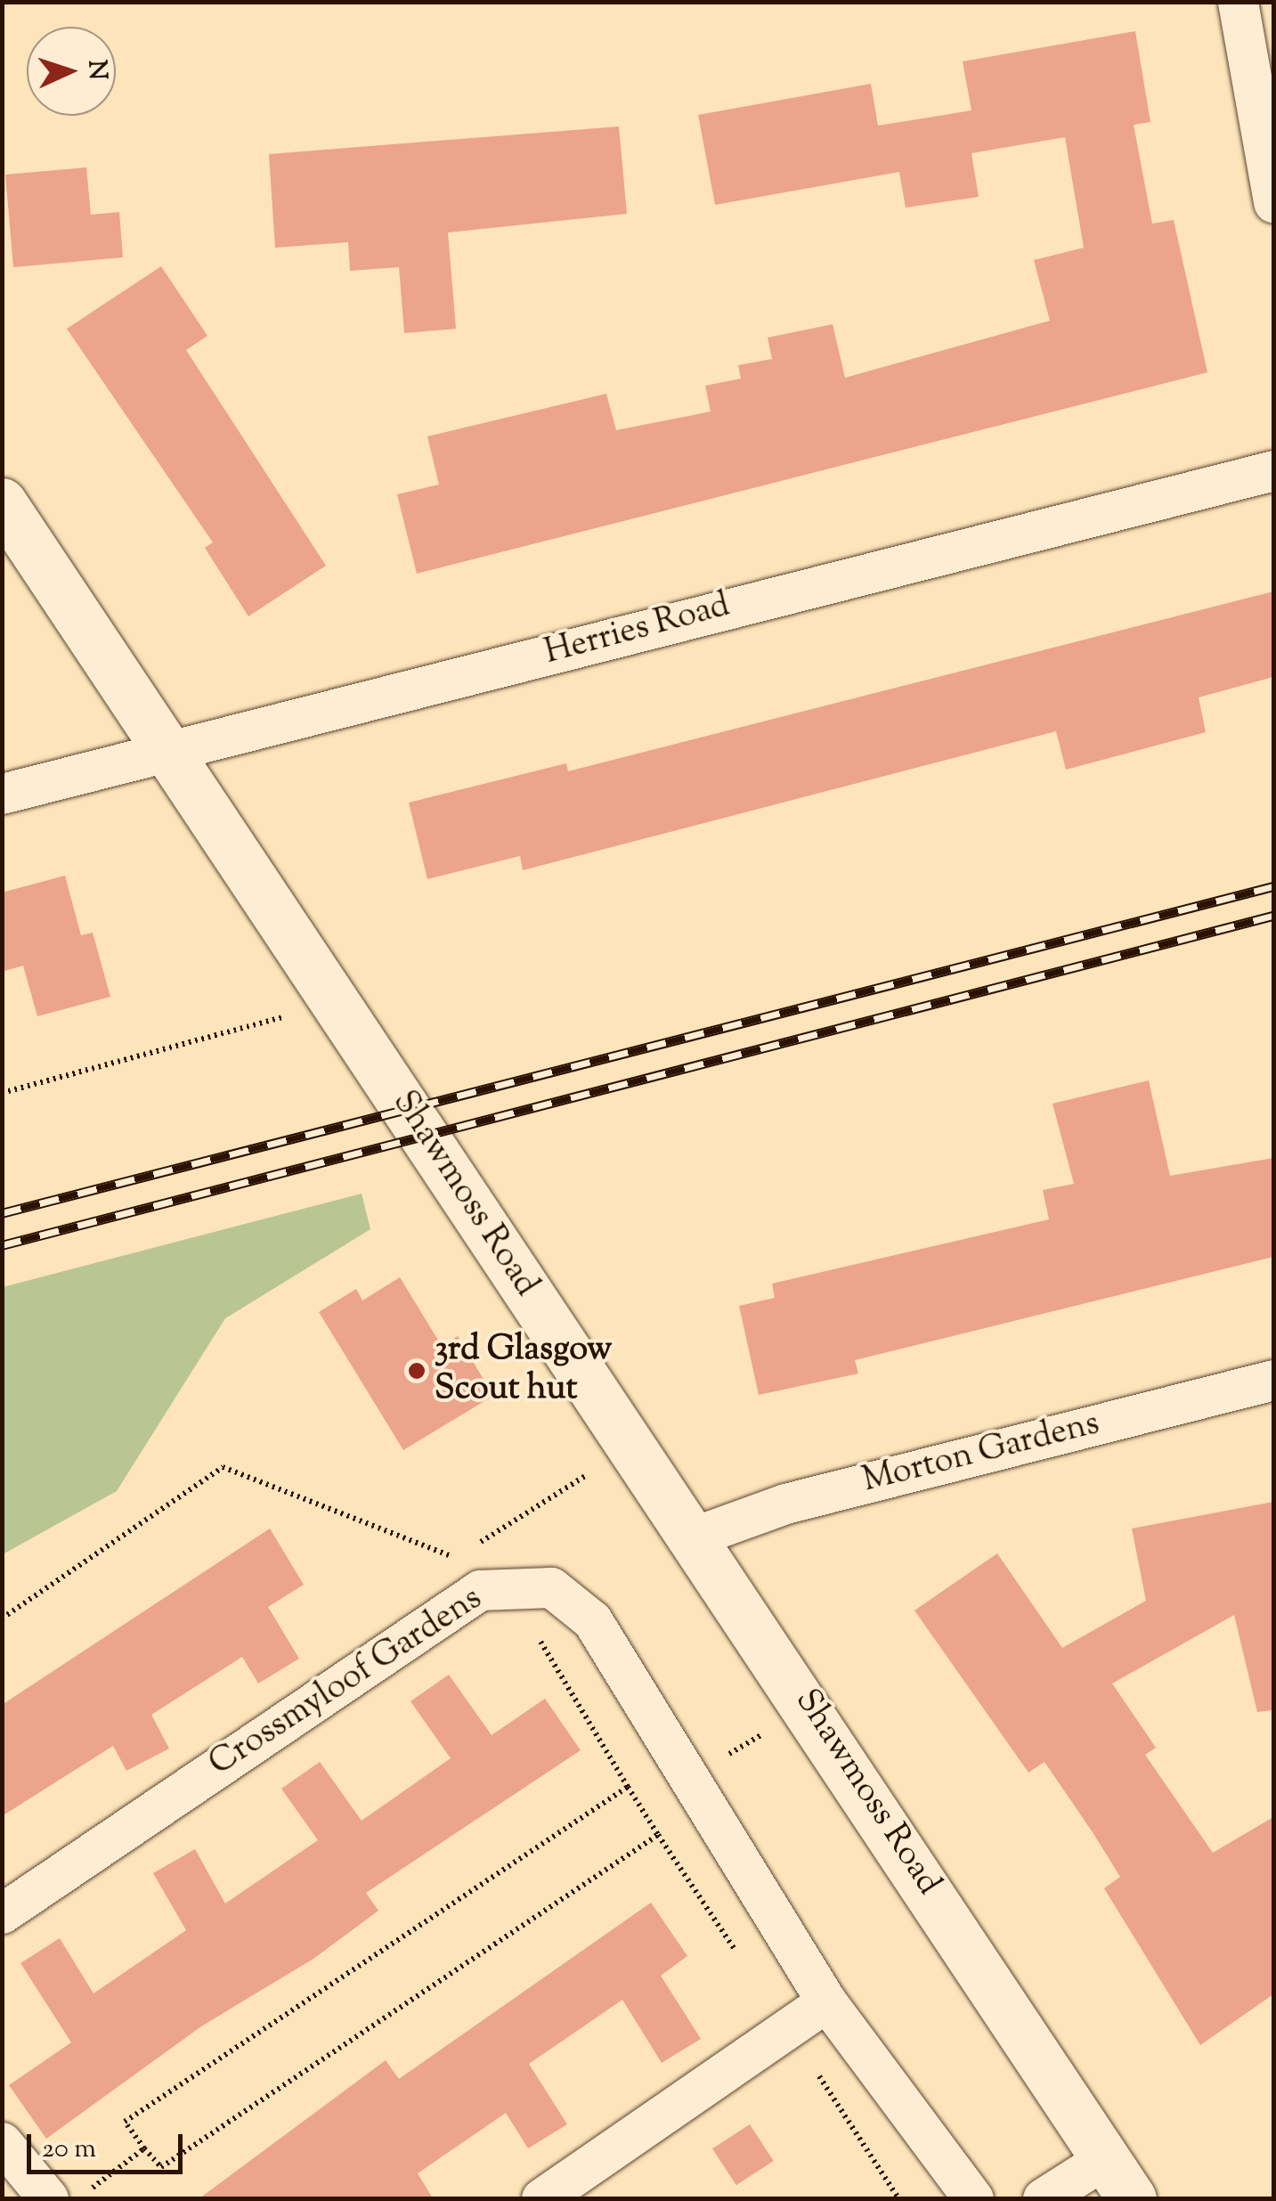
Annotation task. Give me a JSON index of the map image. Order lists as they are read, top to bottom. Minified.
{"streets":{"street":["Herries Road","Shawmoss Road","Morton Gardens","Crossmyloof Gardens"]},"crossings":[["Herries Road","Shawmoss Road"],["Shawmoss Road","Morton Gardens"]],"places":["3rd Glasgow Scout hut"],"scale_bar":"20 m","north":"right"}
